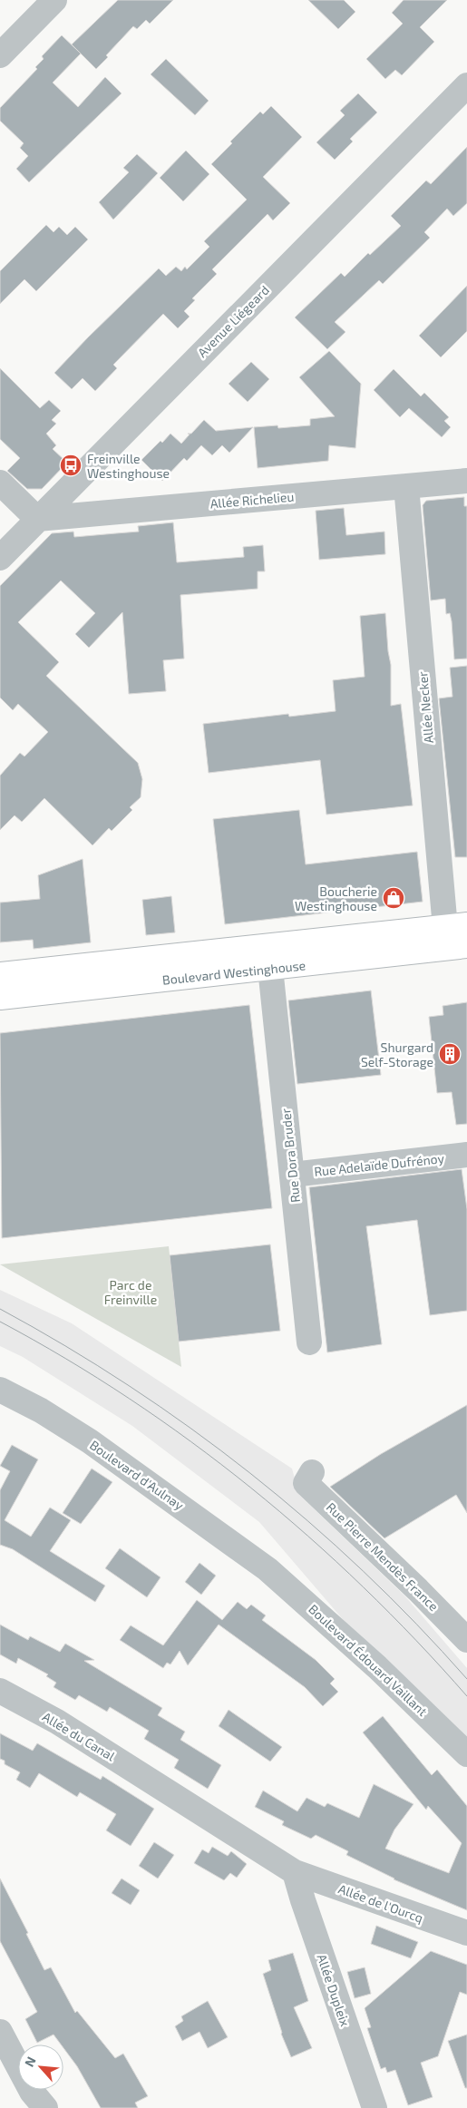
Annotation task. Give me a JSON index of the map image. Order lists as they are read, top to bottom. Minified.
{"streets":{"main road":["Boulevard Westinghouse"],"street":["Avenue Liégeard","Allée Richelieu","Allée Necker","Rue Dora Bruder","Rue Adelaïde Dufrénoy","Boulevard d'Aulnay","Rue Pierre Mendès France","Boulevard Édouard Vaillant","Allée du Canal","Allée de l'Ourcq","Allée Dupleix"]},"crossings":[["Avenue Liégeard","Allée Richelieu"],["Allée Richelieu","Allée Necker"],["Allée Necker","Boulevard Westinghouse"],["Boulevard Westinghouse","Rue Dora Bruder"],["Rue Dora Bruder","Rue Adelaïde Dufrénoy"],["Boulevard d'Aulnay","Boulevard Édouard Vaillant"],["Allée du Canal","Allée de l'Ourcq"],["Allée du Canal","Allée Dupleix"],["Allée de l'Ourcq","Allée Dupleix"]],"parks":["Parc de Freinville"],"places":{"bus stop":["Freinville Westinghouse"],"shop":["Boucherie Westinghouse"],"building":["Shurgard Self-Storage"]},"north":"top left"}
